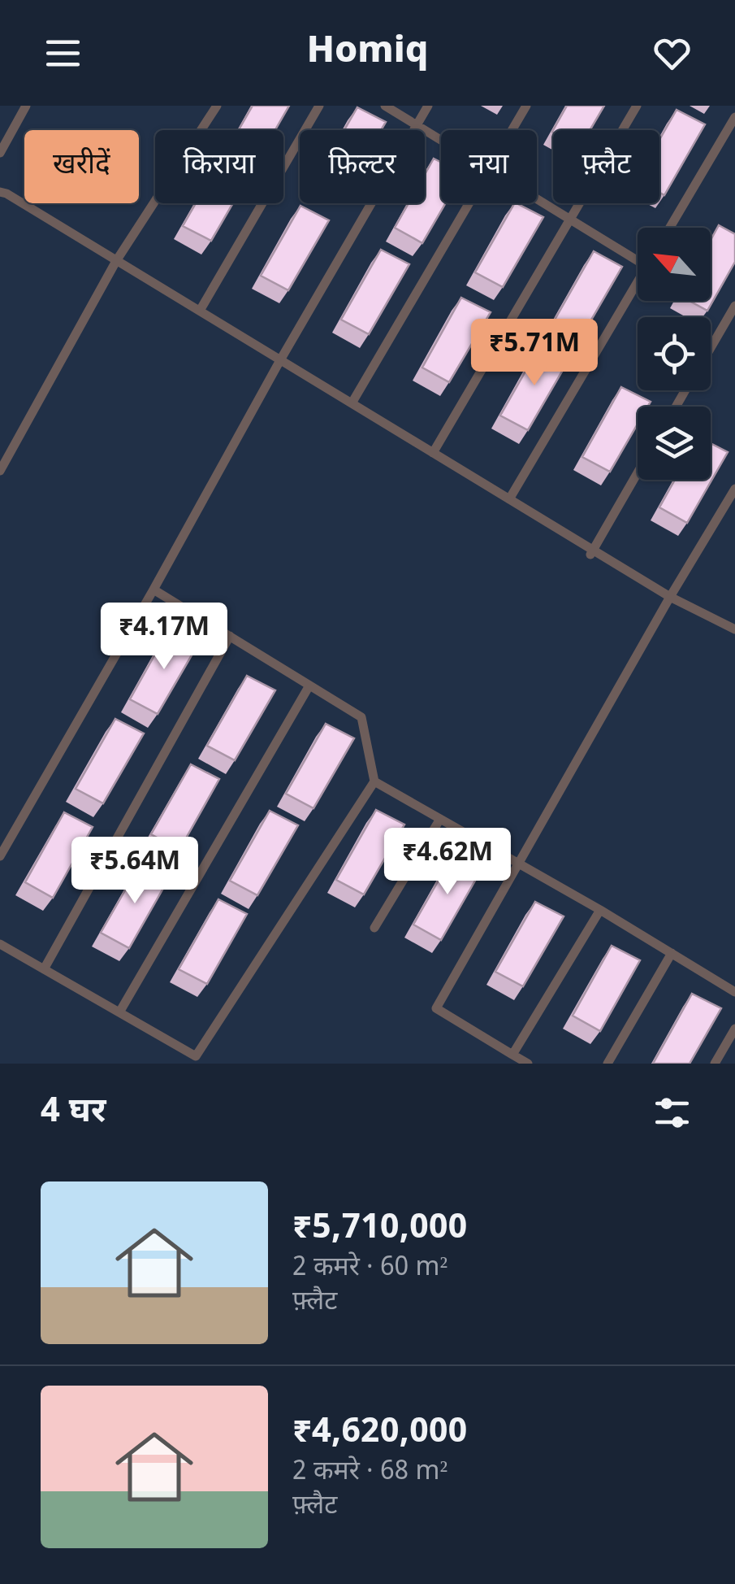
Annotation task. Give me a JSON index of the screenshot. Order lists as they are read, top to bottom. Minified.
{"north":"top left","page":{"header":"Homiq","chip":["खरीदें","किराया","फ़िल्टर","नया","फ़्लैट"],"price":["₹5.71M","₹4.17M","₹4.62M","₹5.64M"],"heading":"4 घर","list":[{"name":"₹5,710,000","note":"2 कमरे · 60 m² · फ़्लैट"},{"name":"₹4,620,000","note":"2 कमरे · 68 m² · फ़्लैट"}]}}
